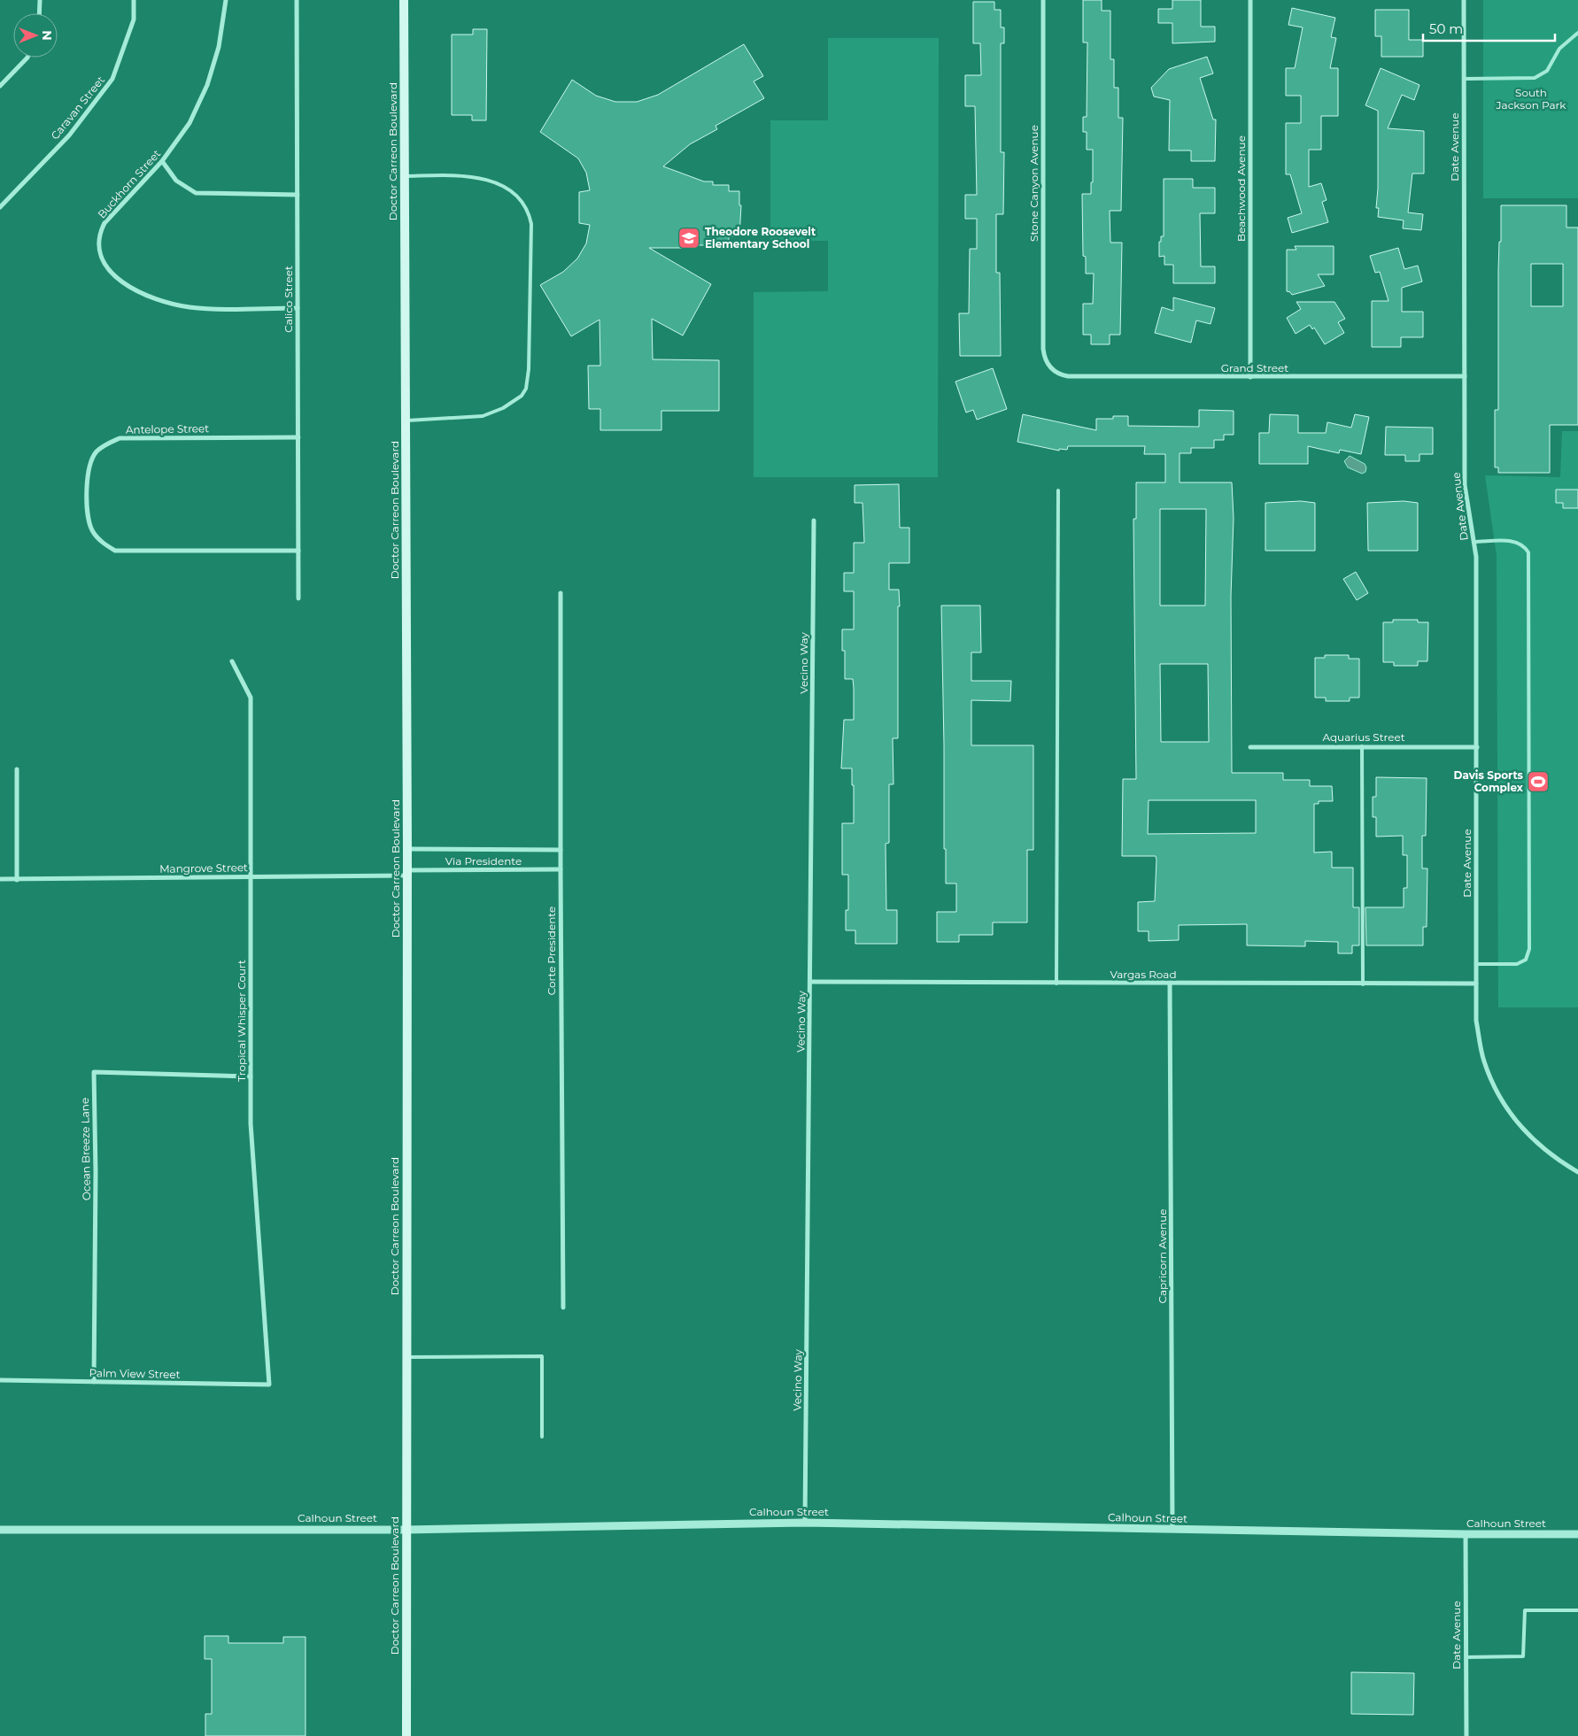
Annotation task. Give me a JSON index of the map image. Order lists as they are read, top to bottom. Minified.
{"streets":{"main road":["Doctor Carreon Boulevard"],"street":["Caravan Street","Date Avenue","Stone Canyon Avenue","Buckhorn Street","Beachwood Avenue","Calico Street","Grand Street","Antelope Street","Vecino Way","Aquarius Street","Via Presidente","Mangrove Street","Corte Presidente","Vargas Road","Tropical Whisper Court","Ocean Breeze Lane","Capricorn Avenue","Palm View Street","Calhoun Street"]},"crossings":[["Date Avenue","Grand Street"],["Date Avenue","Aquarius Street"],["Date Avenue","Vargas Road"],["Date Avenue","Calhoun Street"],["Doctor Carreon Boulevard","Via Presidente"],["Doctor Carreon Boulevard","Mangrove Street"],["Doctor Carreon Boulevard","Calhoun Street"],["Stone Canyon Avenue","Grand Street"],["Buckhorn Street","Calico Street"],["Beachwood Avenue","Grand Street"],["Calico Street","Antelope Street"],["Vecino Way","Vargas Road"],["Vecino Way","Calhoun Street"],["Via Presidente","Mangrove Street"],["Via Presidente","Corte Presidente"],["Mangrove Street","Tropical Whisper Court"],["Vargas Road","Capricorn Avenue"],["Tropical Whisper Court","Ocean Breeze Lane"],["Tropical Whisper Court","Palm View Street"],["Ocean Breeze Lane","Palm View Street"],["Capricorn Avenue","Calhoun Street"]],"parks":["South Jackson Park"],"places":{"school or university":["Theodore Roosevelt Elementary School"],"sports":["Davis Sports Complex"]},"scale_bar":"50 m","north":"right"}
